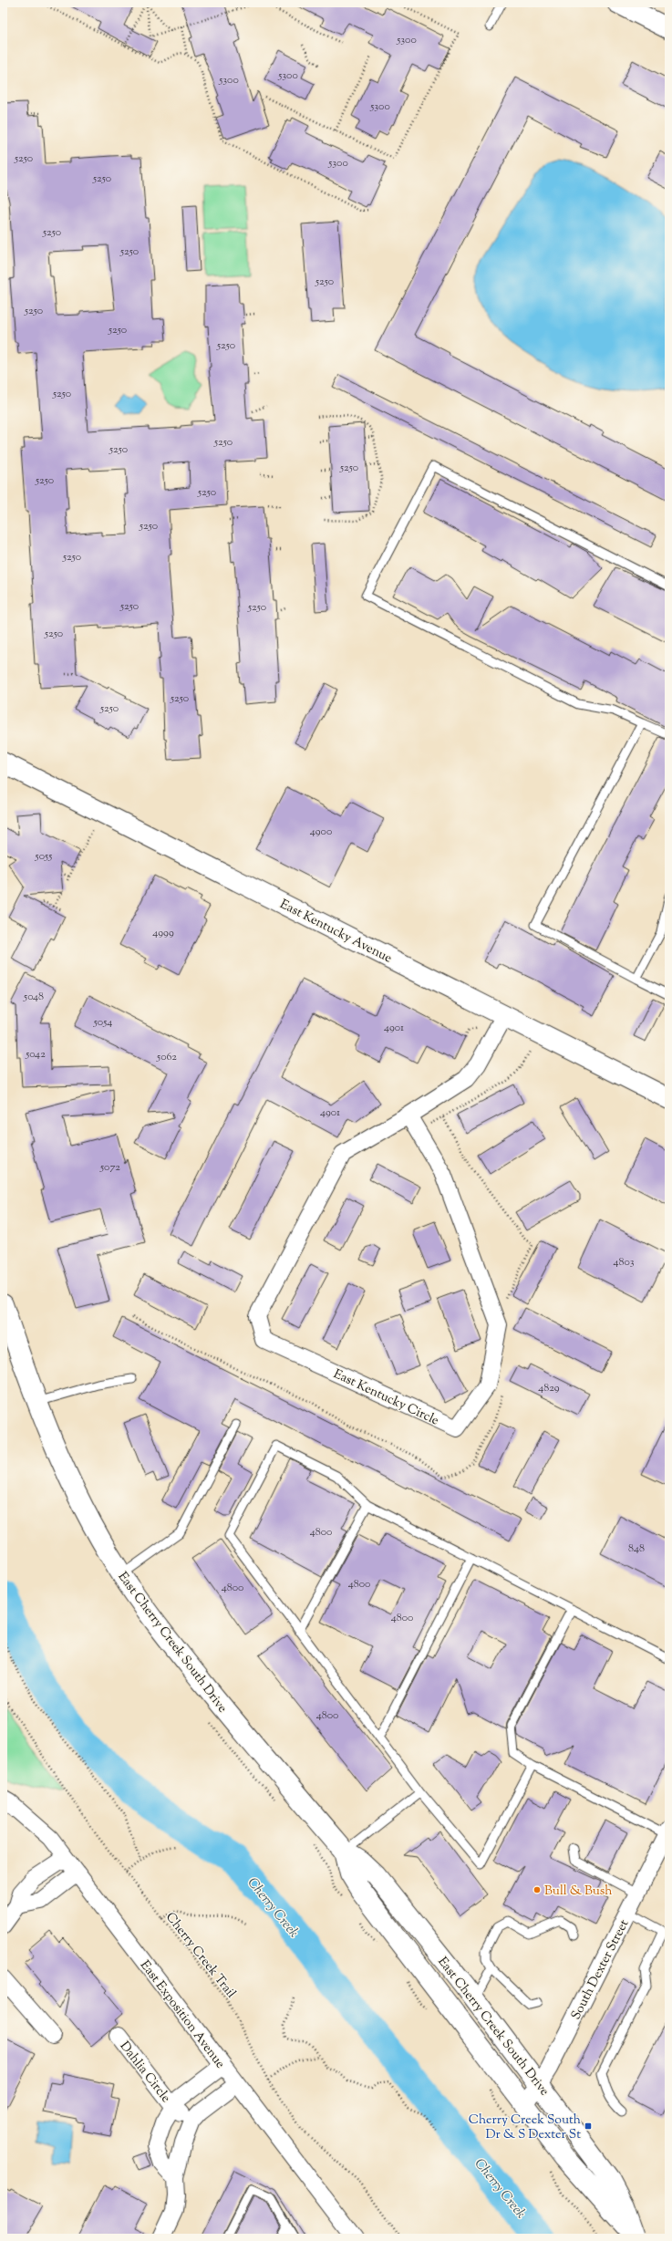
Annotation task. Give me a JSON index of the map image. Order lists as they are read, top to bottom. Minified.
{"streets":{"main road":["East Kentucky Avenue","East Cherry Creek South Drive"],"street":["East Kentucky Circle","South Dexter Street","East Exposition Avenue","Dahlia Circle"],"path":["Cherry Creek Trail"]},"crossings":[["East Kentucky Avenue","East Kentucky Circle"],["East Cherry Creek South Drive","South Dexter Street"],["East Exposition Avenue","Dahlia Circle"]],"water":["Cherry Creek"],"places":{"other":["Bull & Bush"],"transit":["Cherry Creek South Dr & S Dexter St"]},"house_numbers":["5300","5300","5300","5300","5250","5300","5250","5250","5250","5250","5250","5250","5250","5250","5250","5250","5250","5250","5250","5250","5250","5250","5250","5250","5250","5250","4900","5055","4999","5048","5054","4901","5042","5062","4901","5072","4803","4829","4800","848","4800","4800","4800","4800"]}
